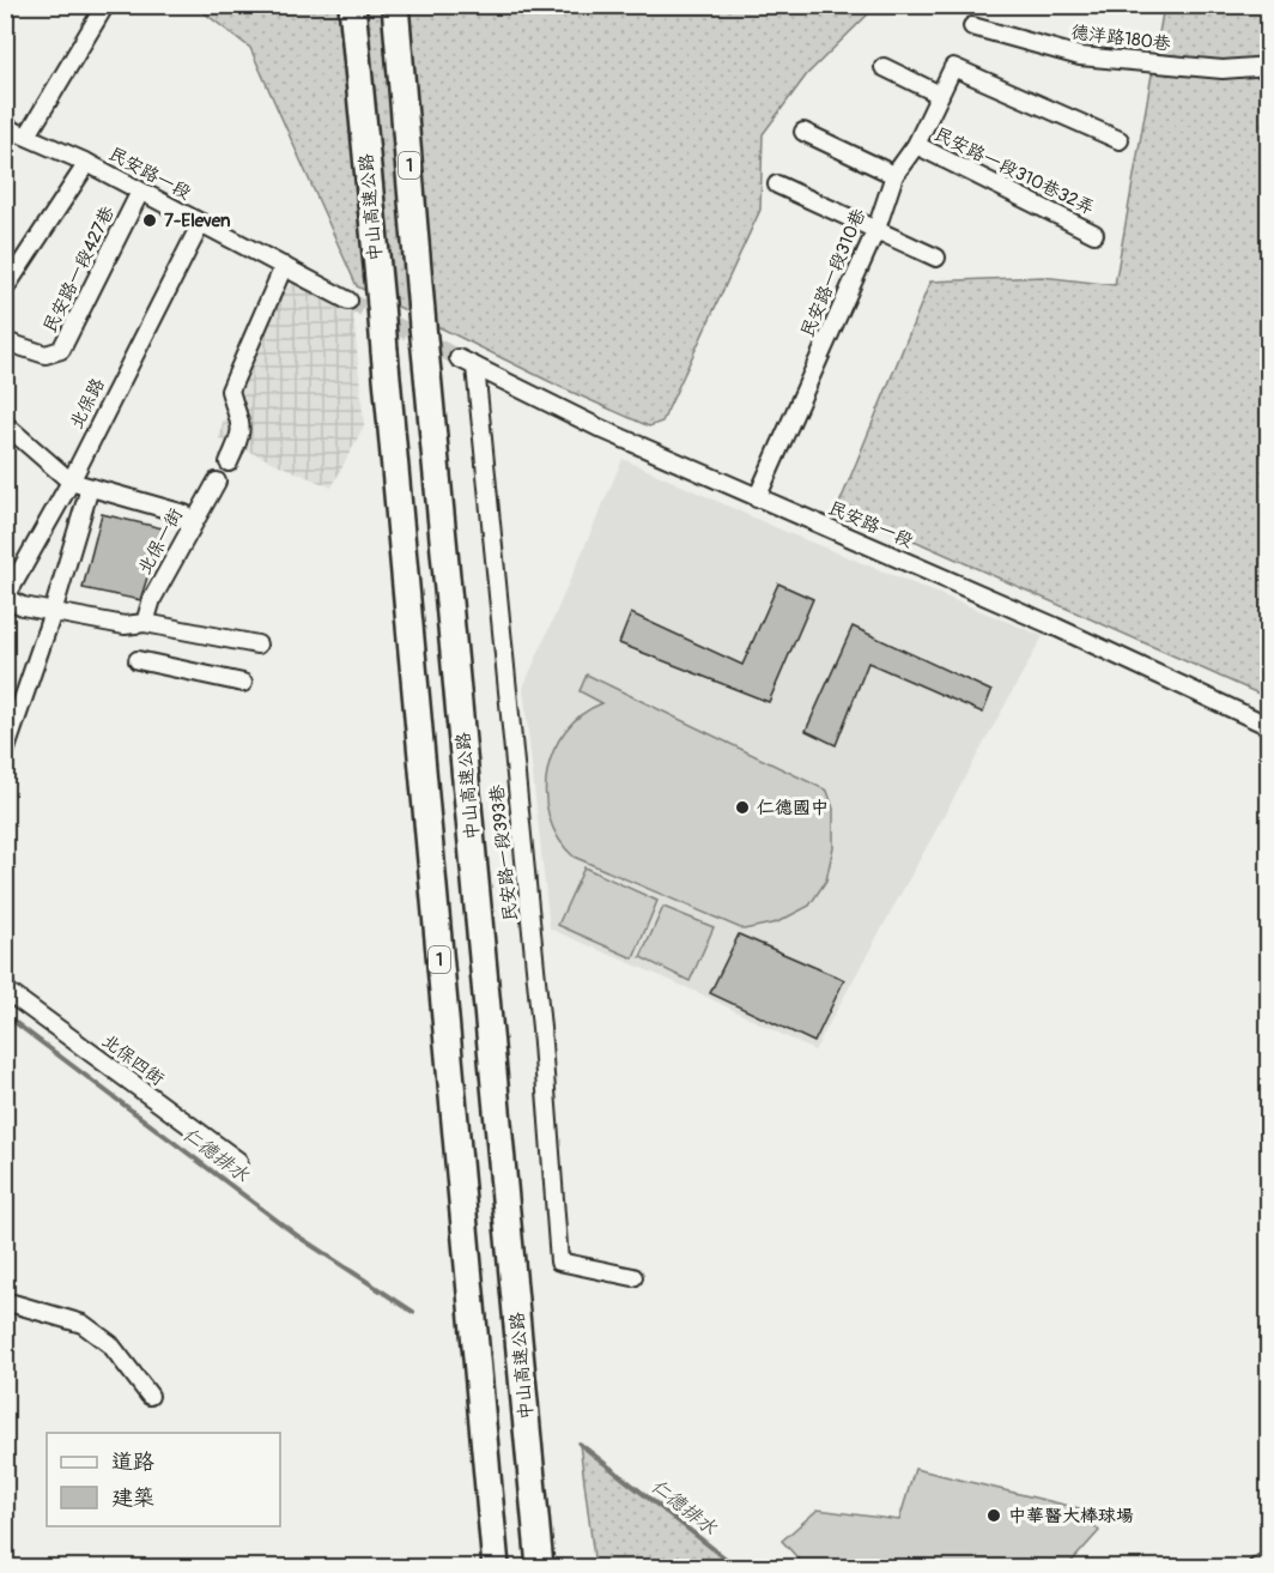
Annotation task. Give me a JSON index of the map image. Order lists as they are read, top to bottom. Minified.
{"streets":{"highway":["1","中山高速公路"],"street":["德洋路180巷","民安路一段310巷32弄","民安路一段","民安路一段427巷","民安路一段310巷","北保路","北保一街","民安路一段393巷","北保四街"]},"crossings":[["民安路一段310巷32弄","民安路一段310巷"],["民安路一段","民安路一段427巷"],["民安路一段","民安路一段310巷"],["民安路一段","北保路"],["民安路一段","民安路一段393巷"]],"water":["仁德排水"],"places":["7-Eleven","仁德國中","中華醫大棒球場"],"legend":["道路","建築"]}
